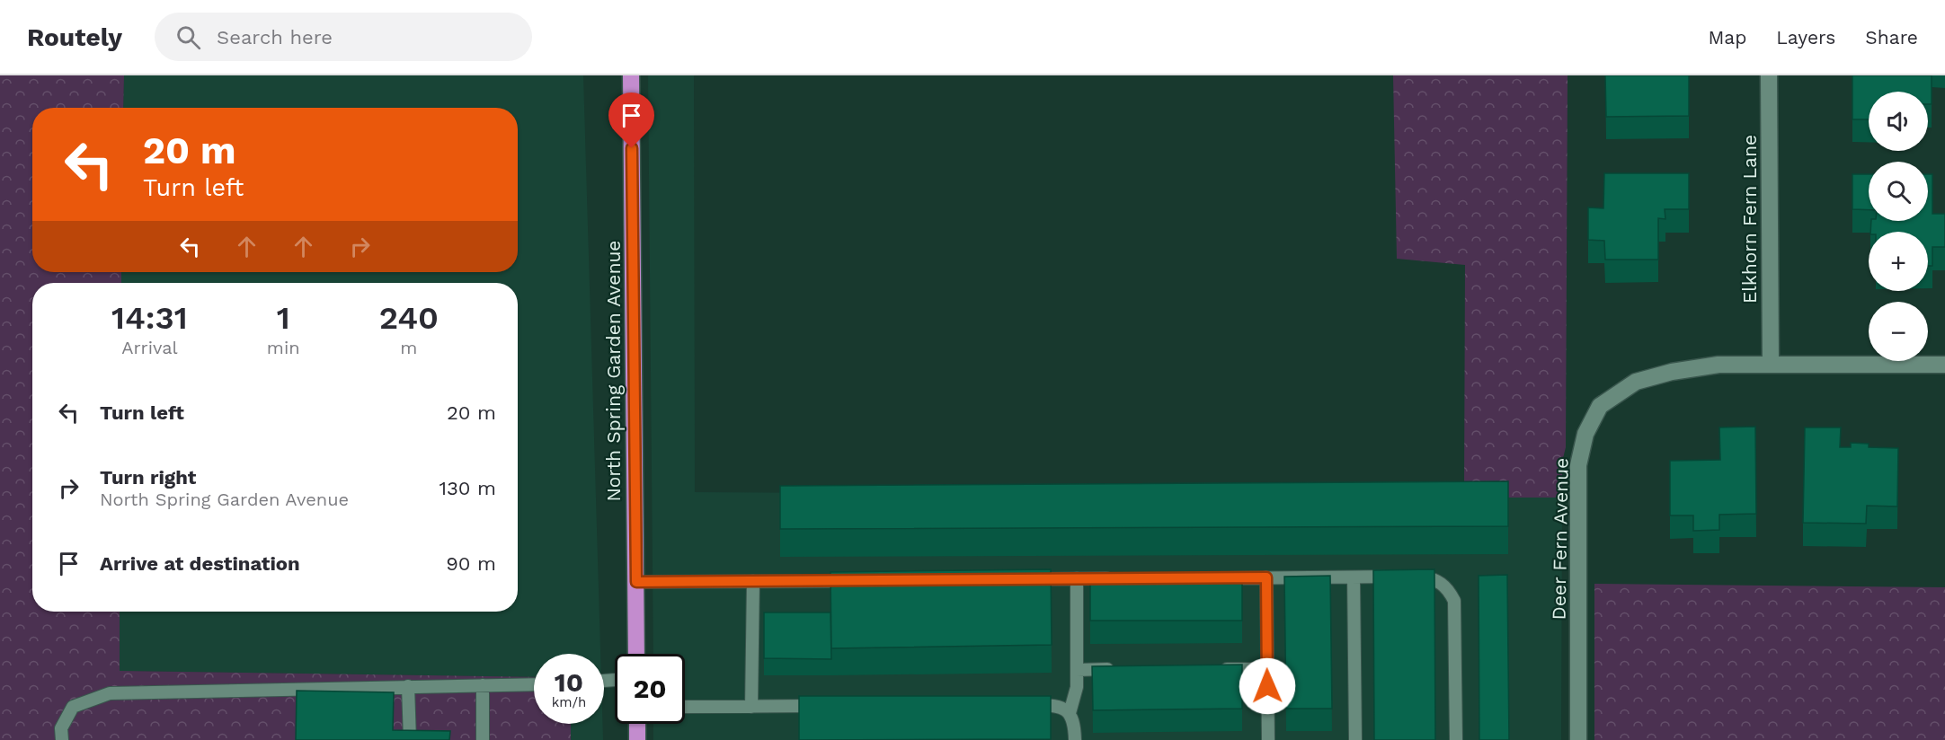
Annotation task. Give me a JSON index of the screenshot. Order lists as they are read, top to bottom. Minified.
{"streets":{"highway":["North Spring Garden Avenue"],"street":["Elkhorn Fern Lane","Deer Fern Avenue"]},"crossings":[["Elkhorn Fern Lane","Deer Fern Avenue"]],"page":{"header":"Routely","search":"Search here","nav":["Map","Layers","Share"],"map_buttons":["+","−"],"turn":["20 m","Turn left"],"eta":["14:31","Arrival","1","min","240","m"],"list":[{"name":"Turn left","value":"20 m"},{"name":"Turn right","note":"North Spring Garden Avenue","value":"130 m"},{"name":"Arrive at destination","value":"90 m"}],"speed":"10 km/h","limit":"20"}}
